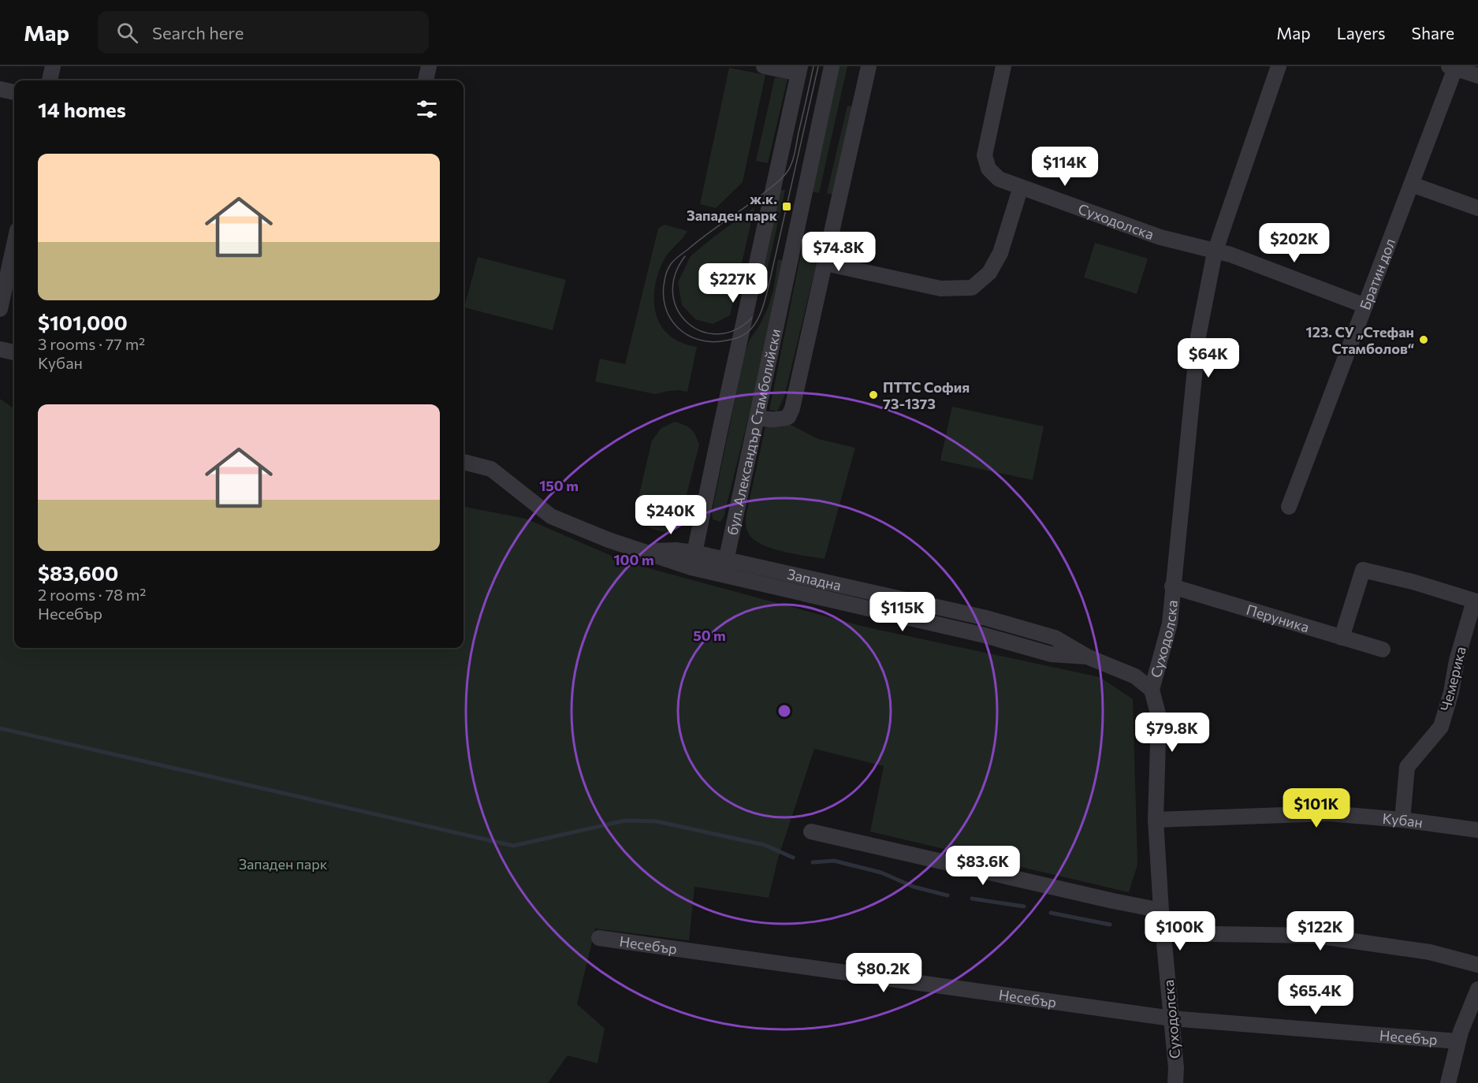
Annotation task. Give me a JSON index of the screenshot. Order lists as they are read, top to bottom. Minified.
{"streets":{"street":["Суходолска","Братин дол","бул. Александър Стамболийски","Западна","Перуника","Чемерика","Кубан","Несебър"]},"crossings":[["Суходолска","Западна"],["Суходолска","Перуника"],["Суходолска","Кубан"],["Суходолска","Несебър"],["бул. Александър Стамболийски","Западна"],["Перуника","Чемерика"],["Чемерика","Кубан"]],"parks":["Западен парк"],"places":{"transit":["ж.к. Западен парк"],"other":["123. СУ „Стефан Стамболов“","ПТТС София 73-1373"]},"page":{"header":"Map","search":"Search here","nav":["Map","Layers","Share"],"heading":"14 homes","list":[{"name":"$101,000","note":"3 rooms · 77 m² · Кубан"},{"name":"$83,600","note":"2 rooms · 78 m² · Несебър"}],"price":["$114K","$202K","$74.8K","$227K","$64K","$240K","$115K","$79.8K","$101K","$83.6K","$100K","$122K","$80.2K","$65.4K"]},"rings":["150 m","100 m","50 m"]}
